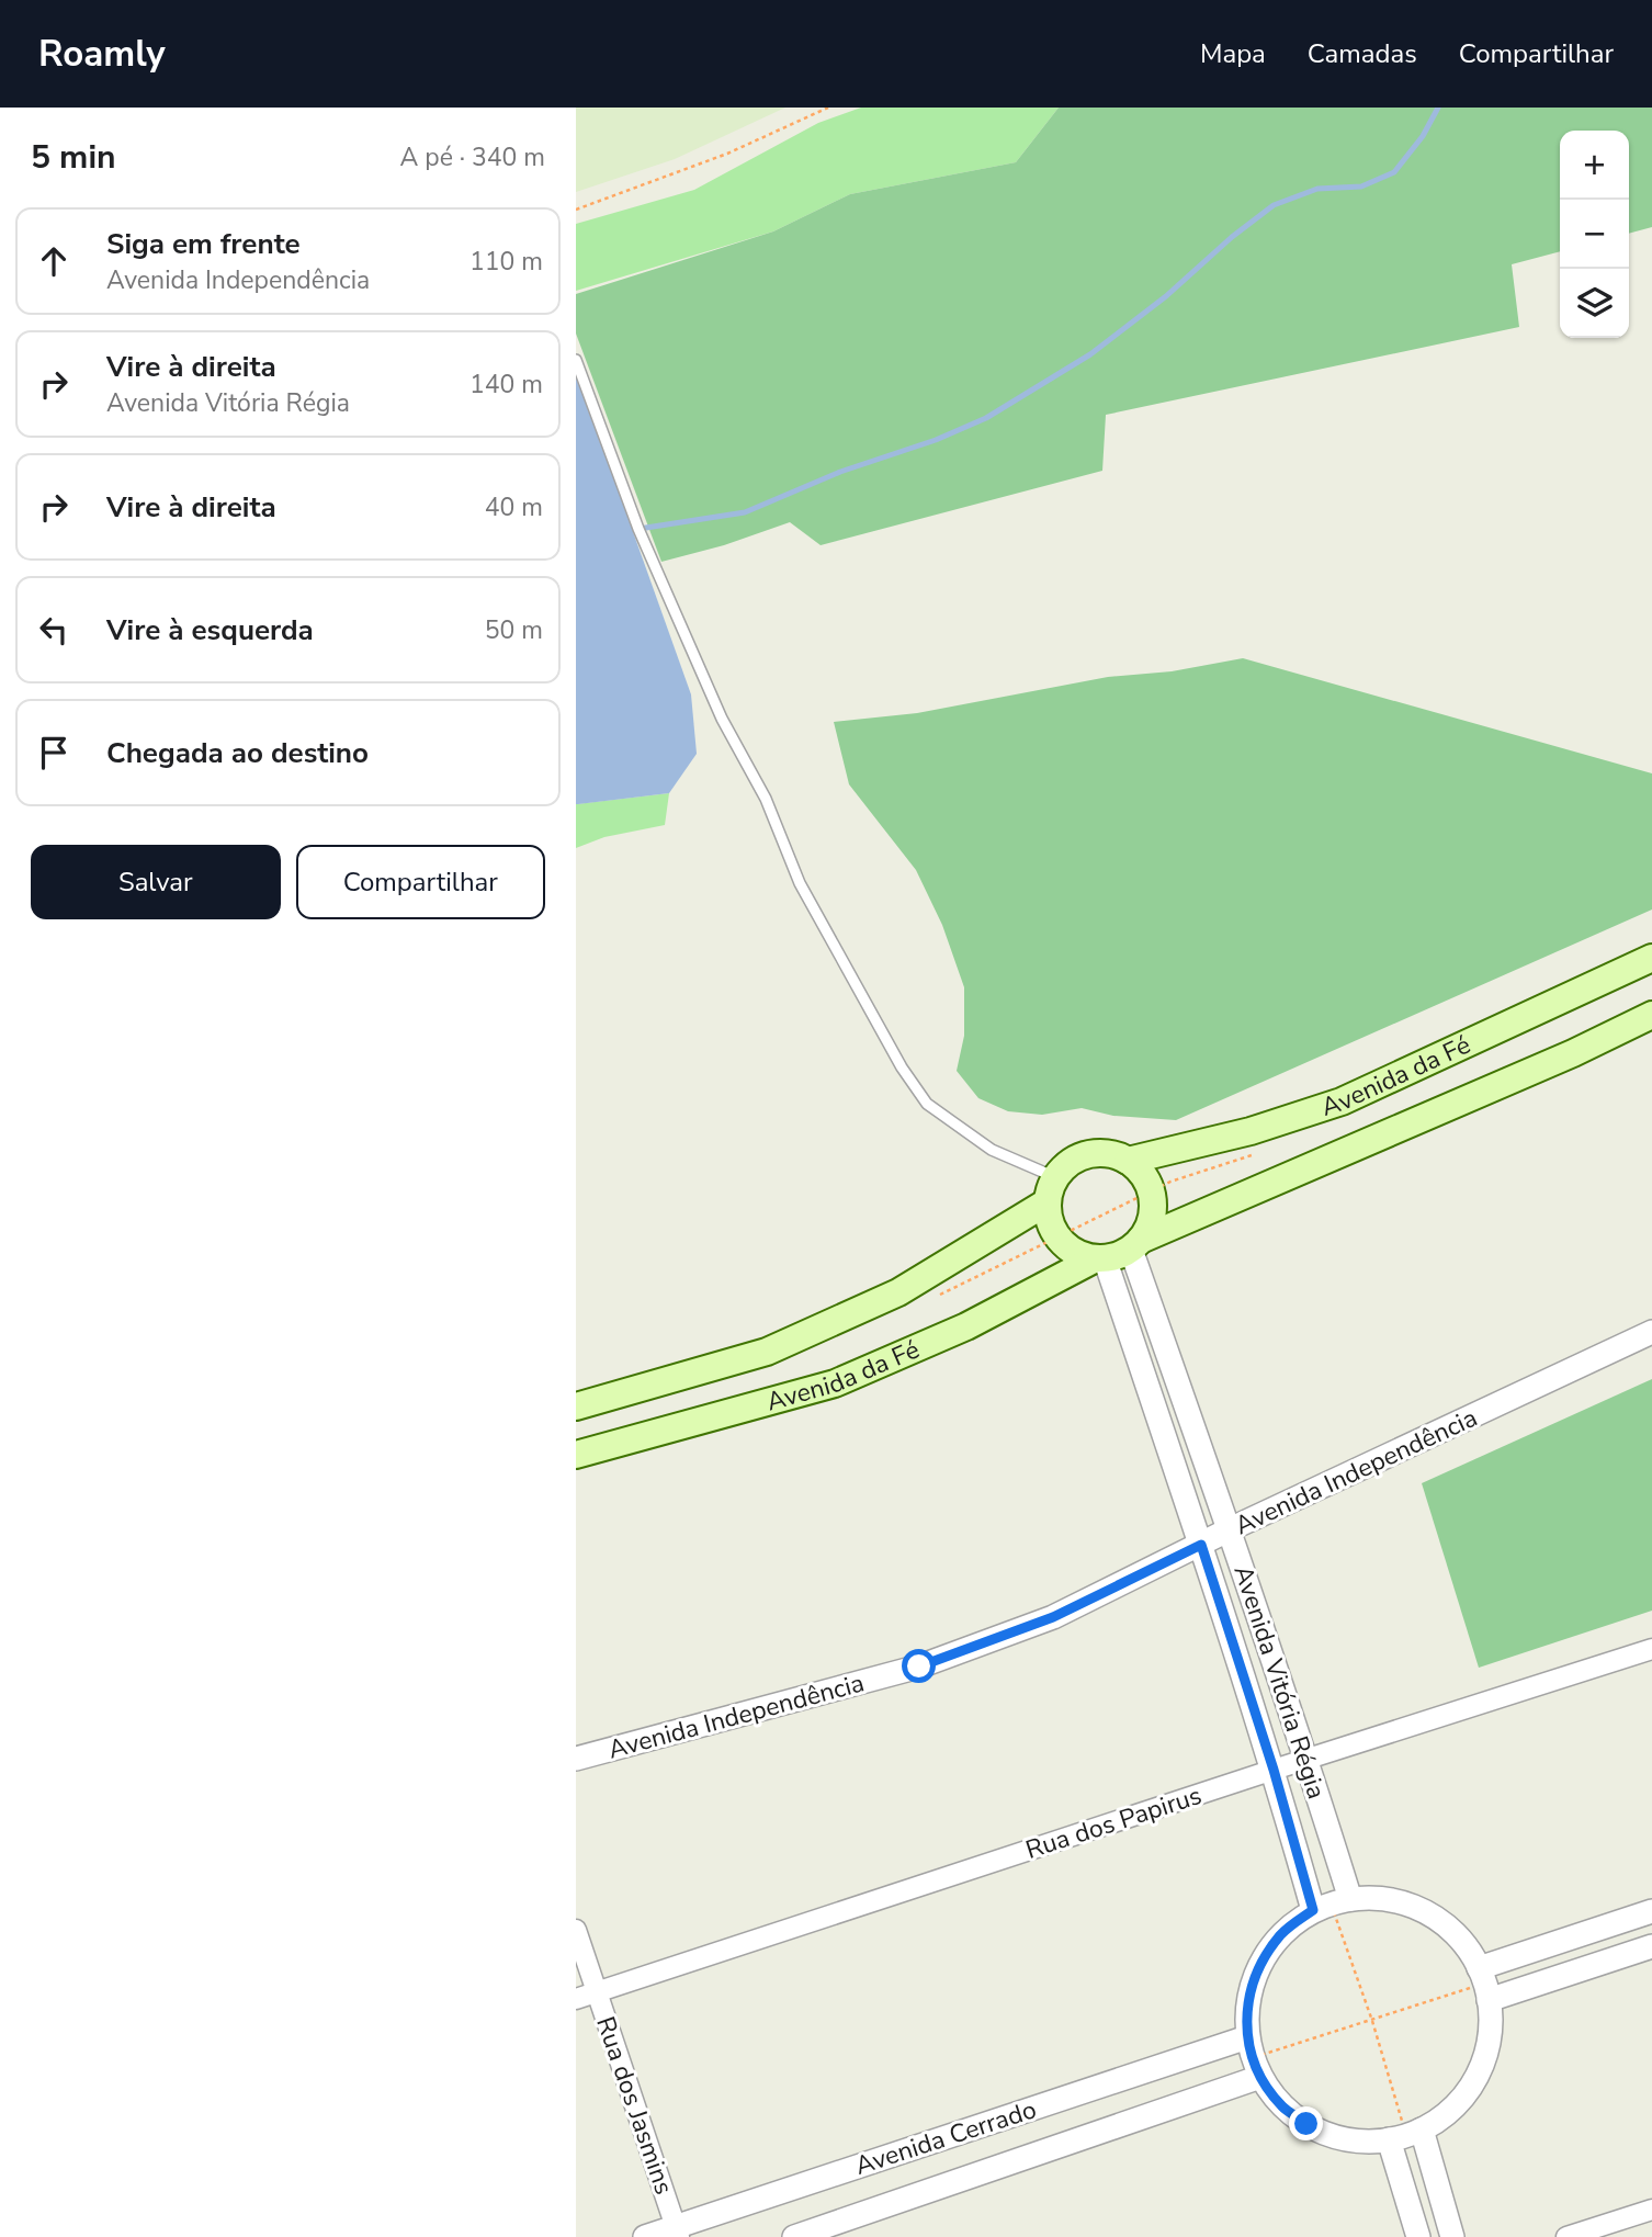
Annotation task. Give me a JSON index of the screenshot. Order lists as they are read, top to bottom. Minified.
{"streets":{"main road":["Avenida da Fé"],"street":["Avenida Independência","Avenida Vitória Régia","Rua dos Papirus","Rua dos Jasmins","Avenida Cerrado"]},"crossings":[["Avenida da Fé","Avenida Vitória Régia"],["Avenida Independência","Avenida Vitória Régia"],["Avenida Vitória Régia","Rua dos Papirus"],["Avenida Vitória Régia","Avenida Cerrado"],["Rua dos Papirus","Rua dos Jasmins"],["Rua dos Jasmins","Avenida Cerrado"]],"page":{"header":"Roamly","nav":["Mapa","Camadas","Compartilhar"],"heading":["5 min","A pé · 340 m"],"map_buttons":["+","−"],"list":[["Siga em frente","Avenida Independência","110 m"],["Vire à direita","Avenida Vitória Régia","140 m"],["Vire à direita","40 m"],["Vire à esquerda","50 m"],"Chegada ao destino"],"buttons":["Salvar","Compartilhar"]}}
